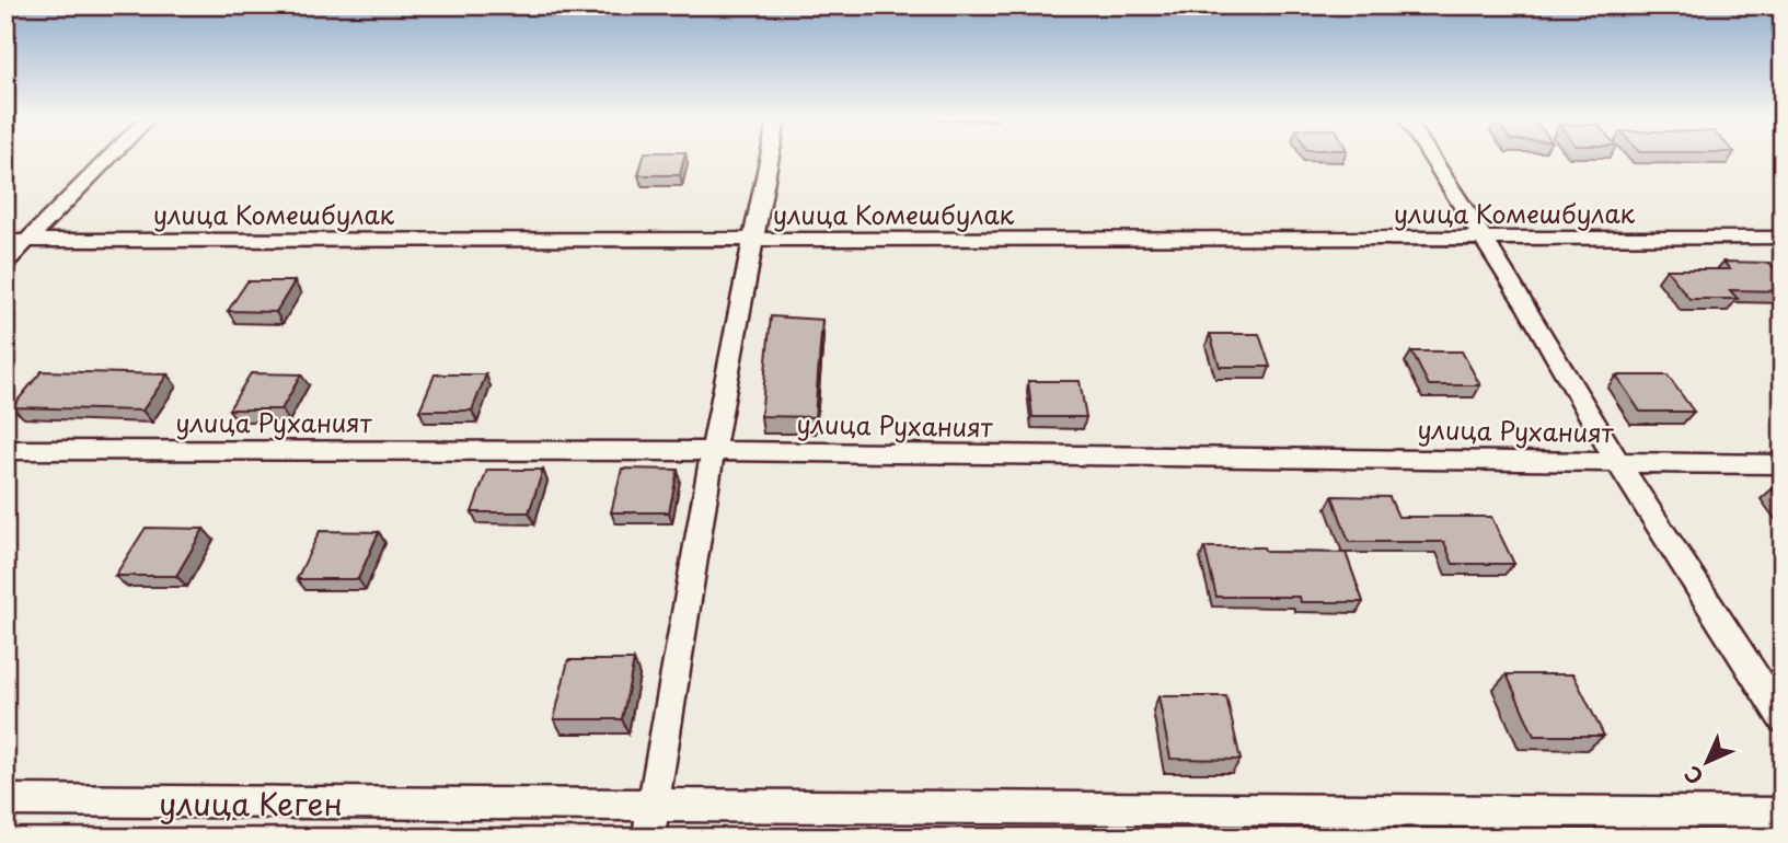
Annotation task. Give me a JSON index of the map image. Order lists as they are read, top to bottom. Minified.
{"streets":{"street":["улица Комешбулак","улица Руханият","улица Кеген"]},"north":"bottom left"}
